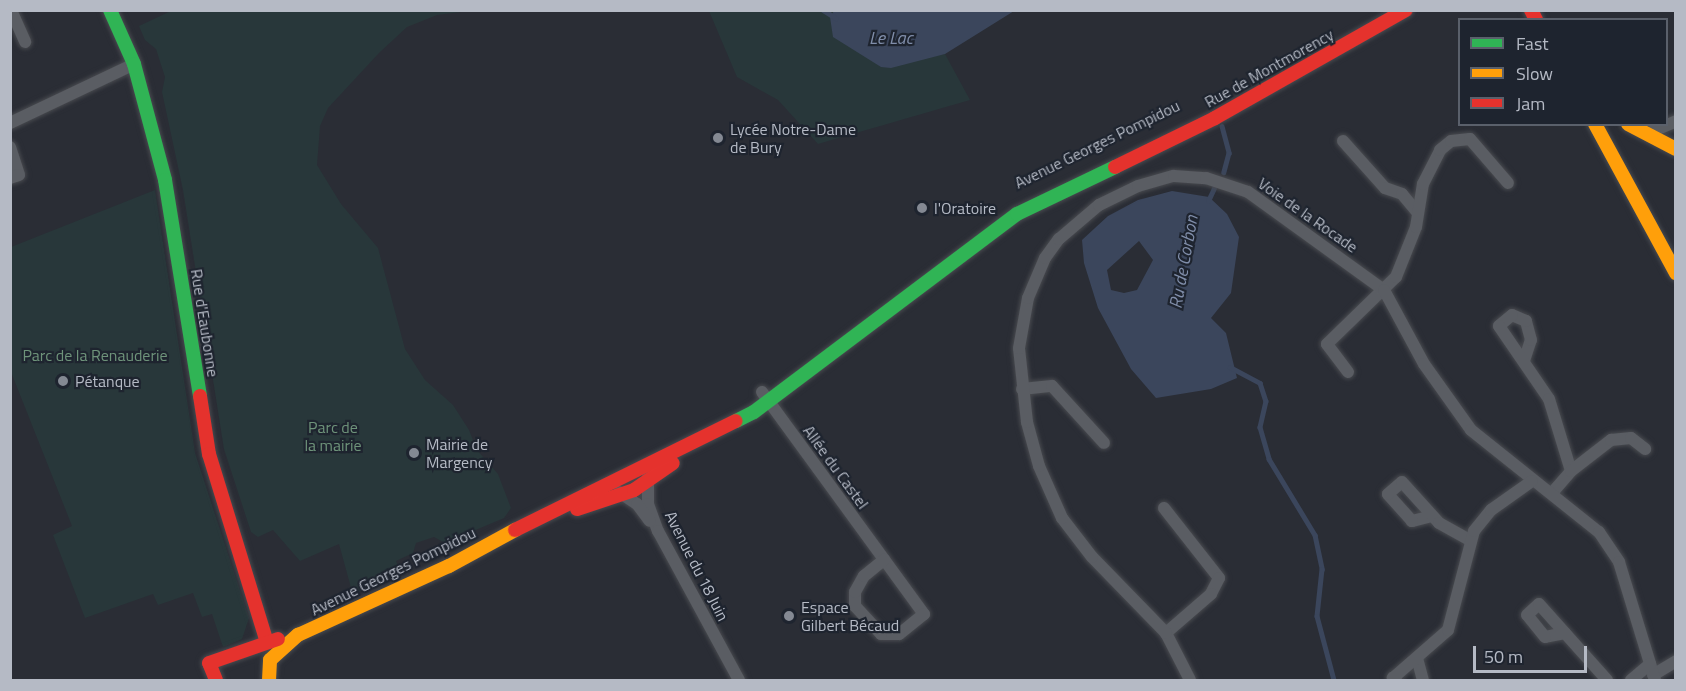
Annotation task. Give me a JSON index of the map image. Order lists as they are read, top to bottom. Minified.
{"streets":{"main road":["Rue de Montmorency","Avenue Georges Pompidou","Rue d'Eaubonne"],"street":["Voie de la Rocade","Allée du Castel","Avenue du 18 Juin"]},"crossings":[["Rue de Montmorency","Avenue Georges Pompidou"],["Avenue Georges Pompidou","Rue d'Eaubonne"],["Avenue Georges Pompidou","Allée du Castel"],["Avenue Georges Pompidou","Avenue du 18 Juin"]],"water":["Le Lac","Ru de Corbon"],"parks":["Parc de la Renauderie","Parc de la mairie"],"places":["Lycée Notre-Dame de Bury","l'Oratoire","Pétanque","Mairie de Margency","Espace Gilbert Bécaud"],"legend":["Fast","Slow","Jam"],"scale_bar":"50 m"}
